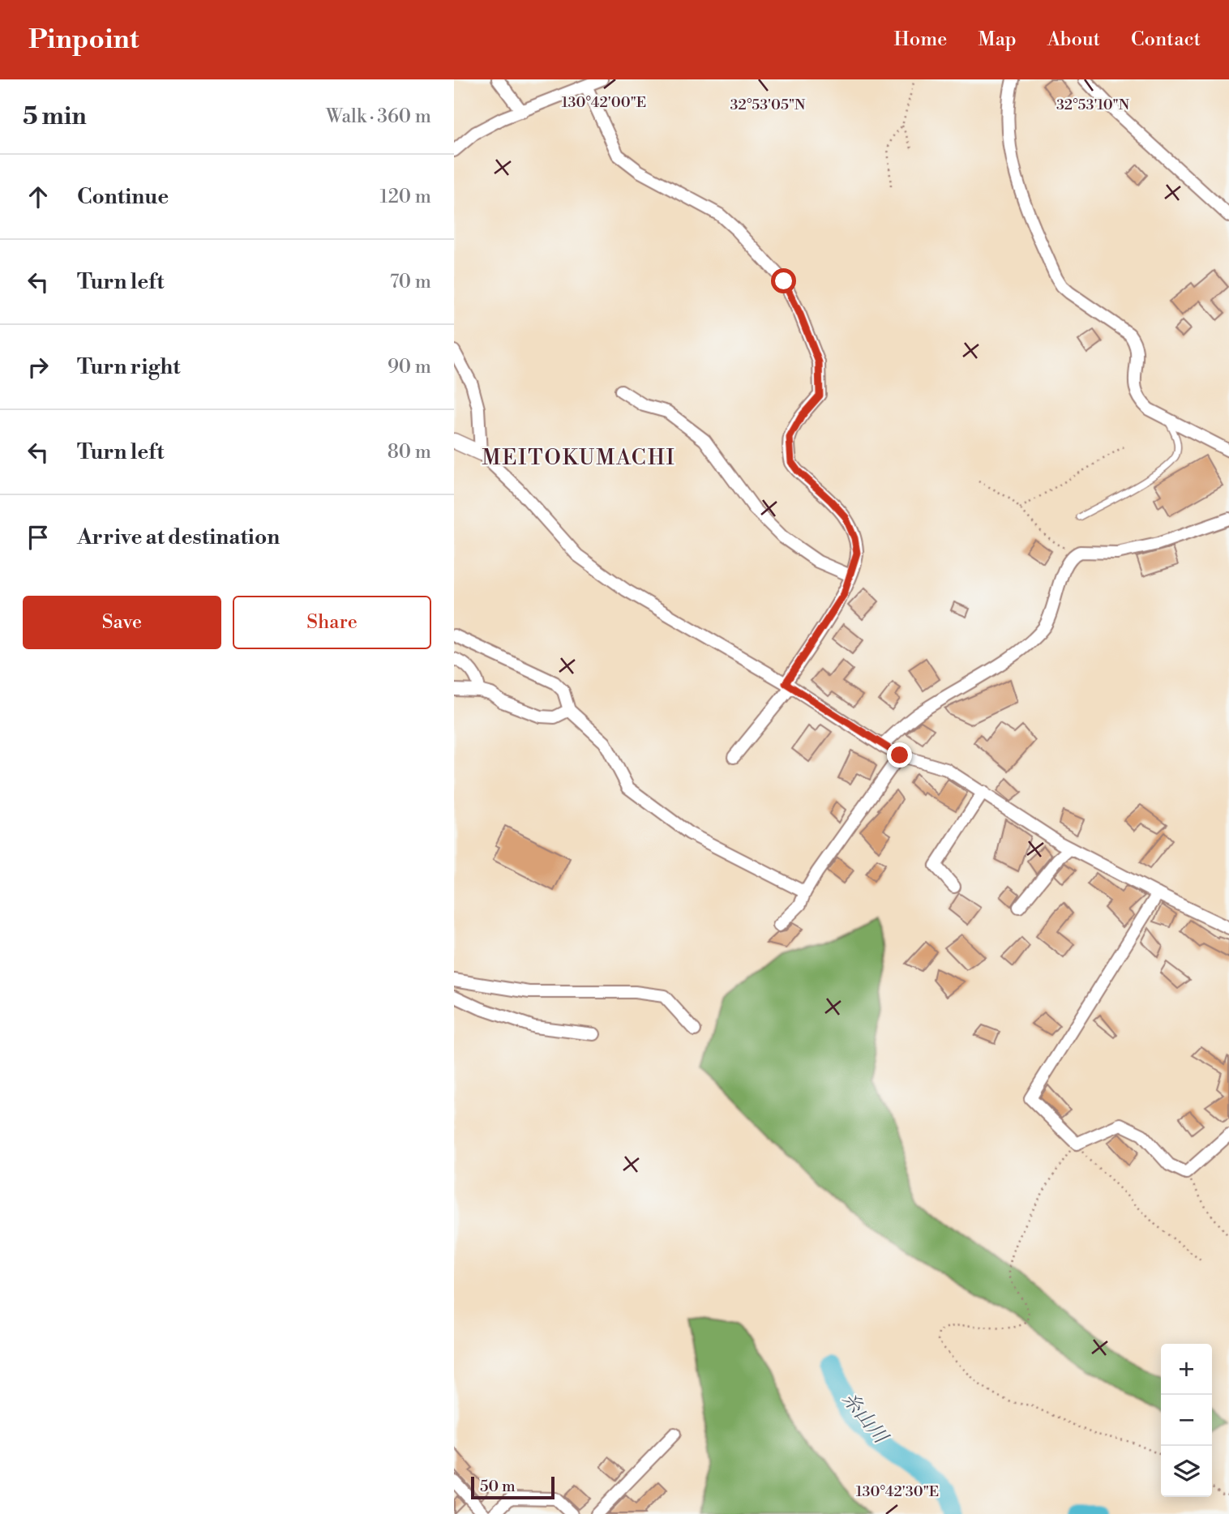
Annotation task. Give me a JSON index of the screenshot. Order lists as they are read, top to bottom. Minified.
{"districts":["MEITOKUMACHI"],"water":["糸山川"],"scale_bar":"50 m","page":{"header":"Pinpoint","nav":["Home","Map","About","Contact"],"heading":["5 min","Walk · 360 m"],"list":[["Continue","120 m"],["Turn left","70 m"],["Turn right","90 m"],["Turn left","80 m"],"Arrive at destination"],"buttons":["Save","Share"],"map_buttons":["+","−"],"scale":"50 m"},"coordinates":["130°42'00\"E","32°53'05\"N","32°53'10\"N","130°42'30\"E"]}
